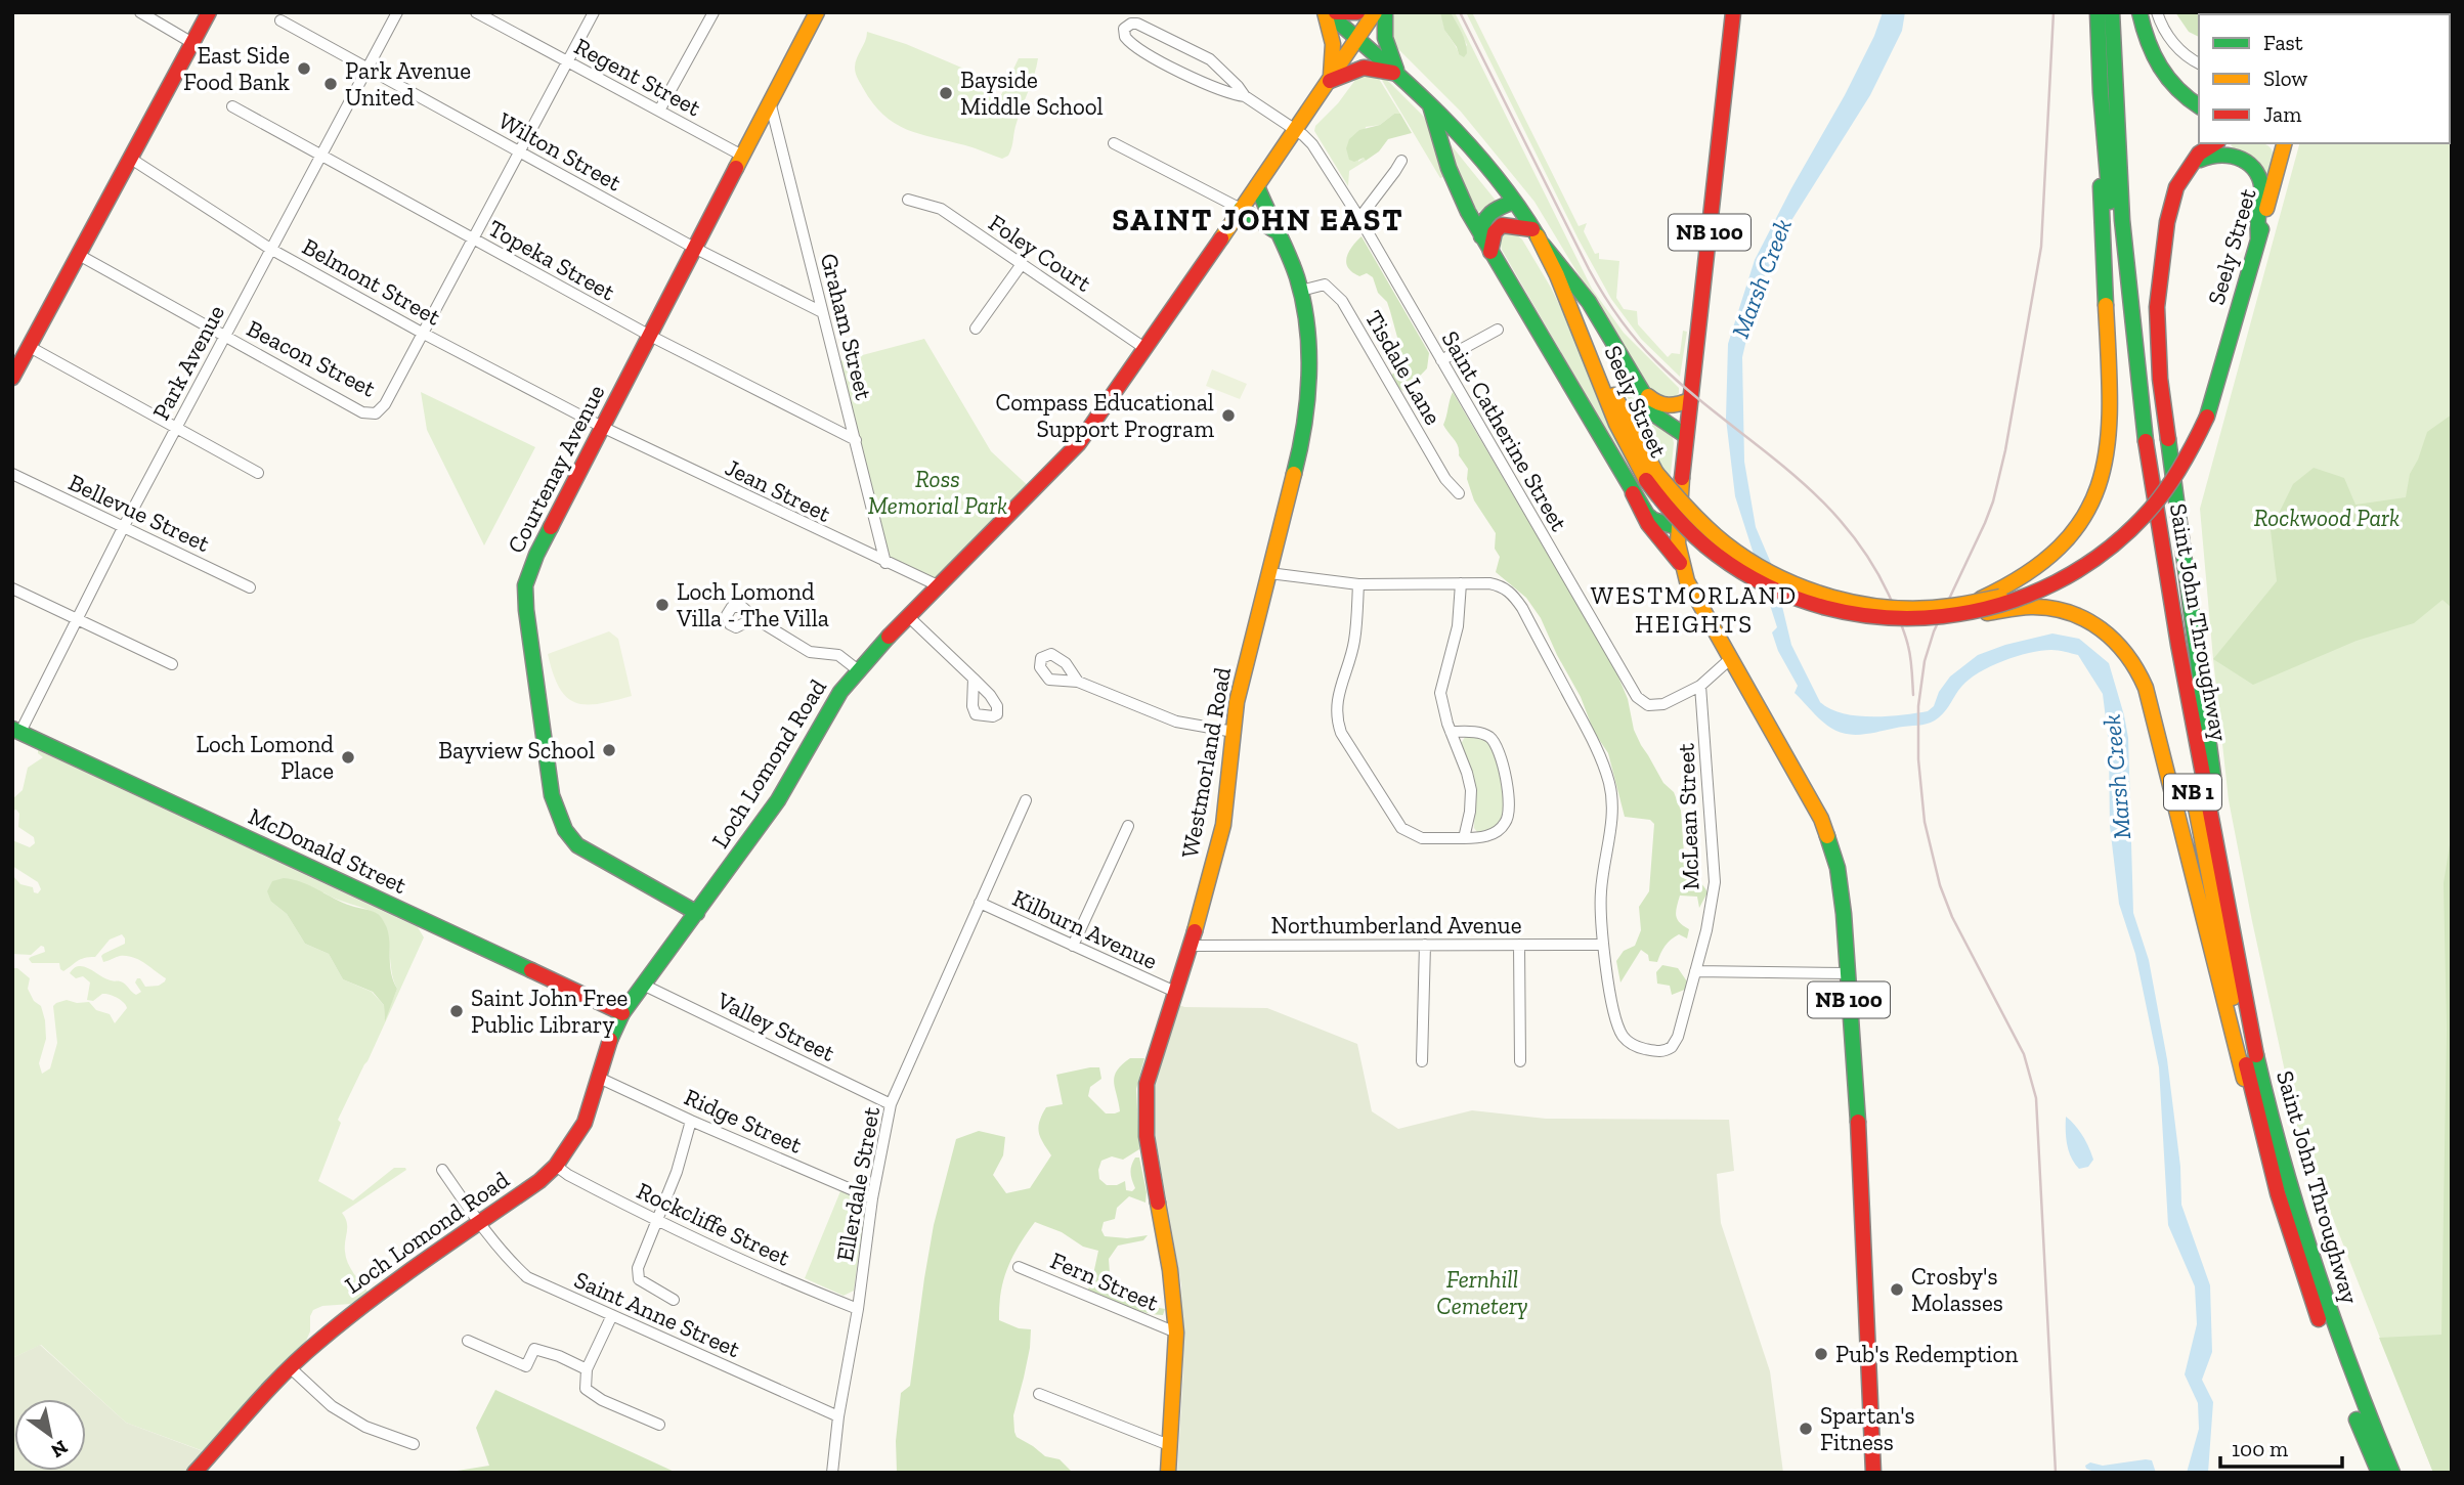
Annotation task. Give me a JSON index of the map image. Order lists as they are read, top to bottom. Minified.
{"streets":{"main road":["NB 100","Seely Street","Courtenay Avenue","Saint John Throughway","Westmorland Road","Loch Lomond Road","NB 1","McDonald Street"],"street":["Regent Street","Wilton Street","Foley Court","Topeka Street","Belmont Street","Graham Street","Beacon Street","Park Avenue","Tisdale Lane","Saint Catherine Street","Jean Street","Bellevue Street","McLean Street","Northumberland Avenue","Kilburn Avenue","Valley Street","Ridge Street","Ellerdale Street","Rockcliffe Street","Fern Street","Saint Anne Street"]},"crossings":[["Regent Street","Courtenay Avenue"],["Wilton Street","Graham Street"],["Wilton Street","Park Avenue"],["Wilton Street","Courtenay Avenue"],["Seely Street","Loch Lomond Road"],["Foley Court","Loch Lomond Road"],["Topeka Street","Graham Street"],["Topeka Street","Park Avenue"],["Topeka Street","Courtenay Avenue"],["Belmont Street","Beacon Street"],["Belmont Street","Park Avenue"],["Belmont Street","Courtenay Avenue"],["Belmont Street","Jean Street"],["Graham Street","Courtenay Avenue"],["Graham Street","Jean Street"],["Beacon Street","Park Avenue"],["Park Avenue","Bellevue Street"],["Park Avenue","McDonald Street"],["Tisdale Lane","Westmorland Road"],["Saint Catherine Street","Loch Lomond Road"],["Saint Catherine Street","McLean Street"],["Courtenay Avenue","Jean Street"],["Courtenay Avenue","Loch Lomond Road"],["Jean Street","Loch Lomond Road"],["Westmorland Road","Loch Lomond Road"],["Westmorland Road","Northumberland Avenue"],["Westmorland Road","Kilburn Avenue"],["Westmorland Road","Fern Street"],["Loch Lomond Road","McDonald Street"],["Loch Lomond Road","Valley Street"],["Loch Lomond Road","Ridge Street"],["Loch Lomond Road","Rockcliffe Street"],["Loch Lomond Road","Saint Anne Street"],["McLean Street","Northumberland Avenue"],["Kilburn Avenue","Ellerdale Street"],["Valley Street","Ellerdale Street"],["Ridge Street","Ellerdale Street"],["Ellerdale Street","Rockcliffe Street"],["Ellerdale Street","Saint Anne Street"]],"districts":["SAINT JOHN EAST","WESTMORLAND HEIGHTS"],"water":["Marsh Creek"],"parks":["Ross Memorial Park","Rockwood Park","Fernhill Cemetery"],"places":["East Side Food Bank","Park Avenue United","Bayside Middle School","Compass Educational Support Program","Loch Lomond Villa - The Villa","Bayview School","Loch Lomond Place","Saint John Free Public Library","Crosby's Molasses","Pub's Redemption","Spartan's Fitness"],"legend":["Fast","Slow","Jam"],"scale_bar":"100 m","north":"bottom right"}
